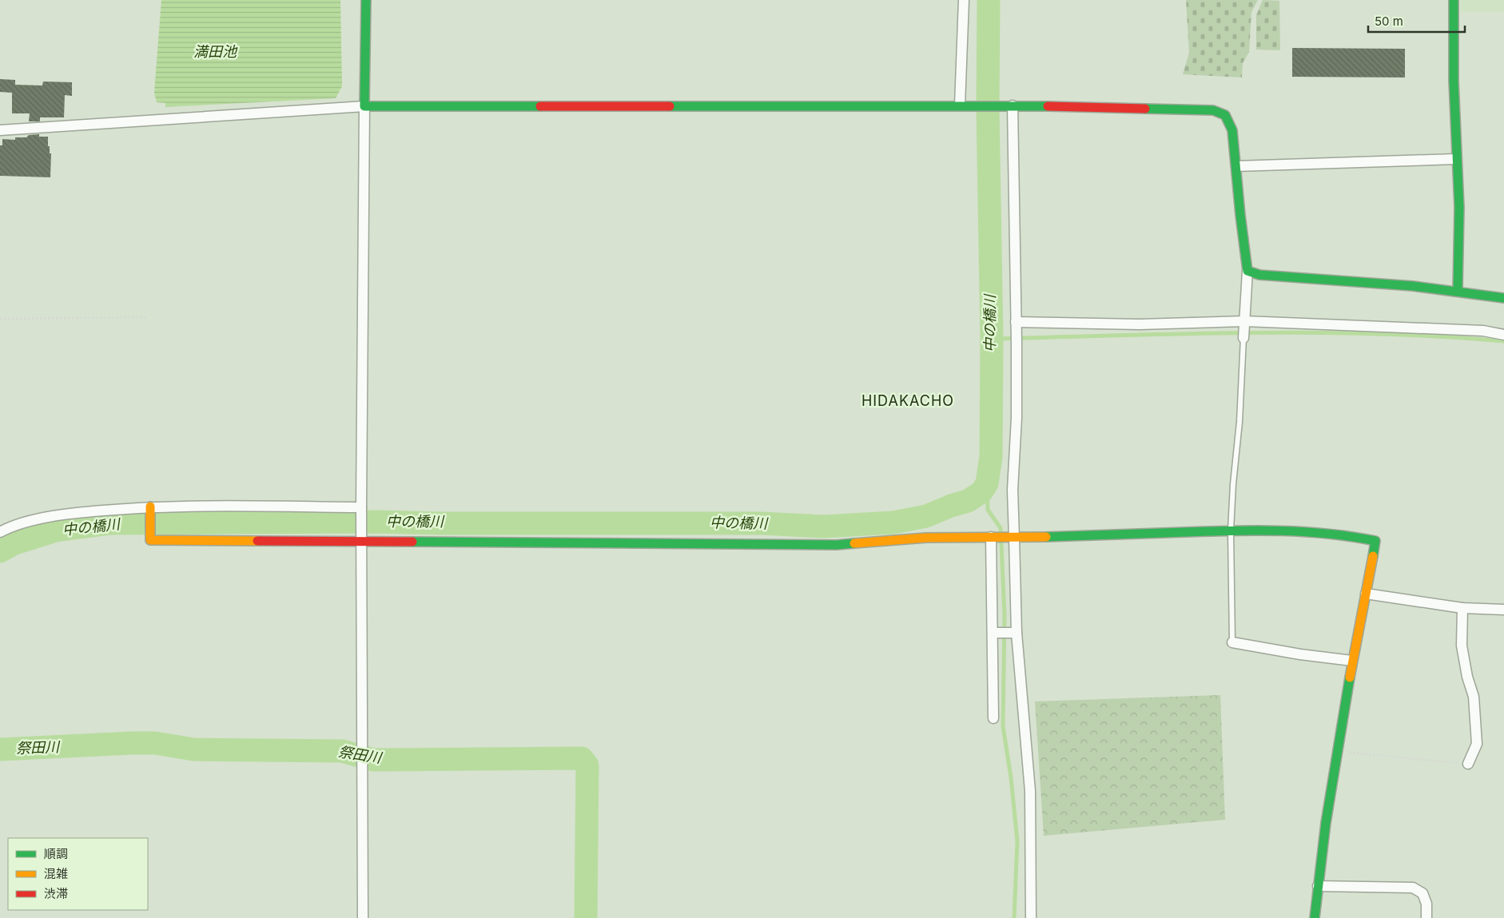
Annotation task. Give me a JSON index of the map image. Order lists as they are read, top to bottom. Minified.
{"districts":["HIDAKACHO"],"water":["満田池","中の橋川","祭田川"],"legend":["順調","混雑","渋滞"],"scale_bar":"50 m"}
